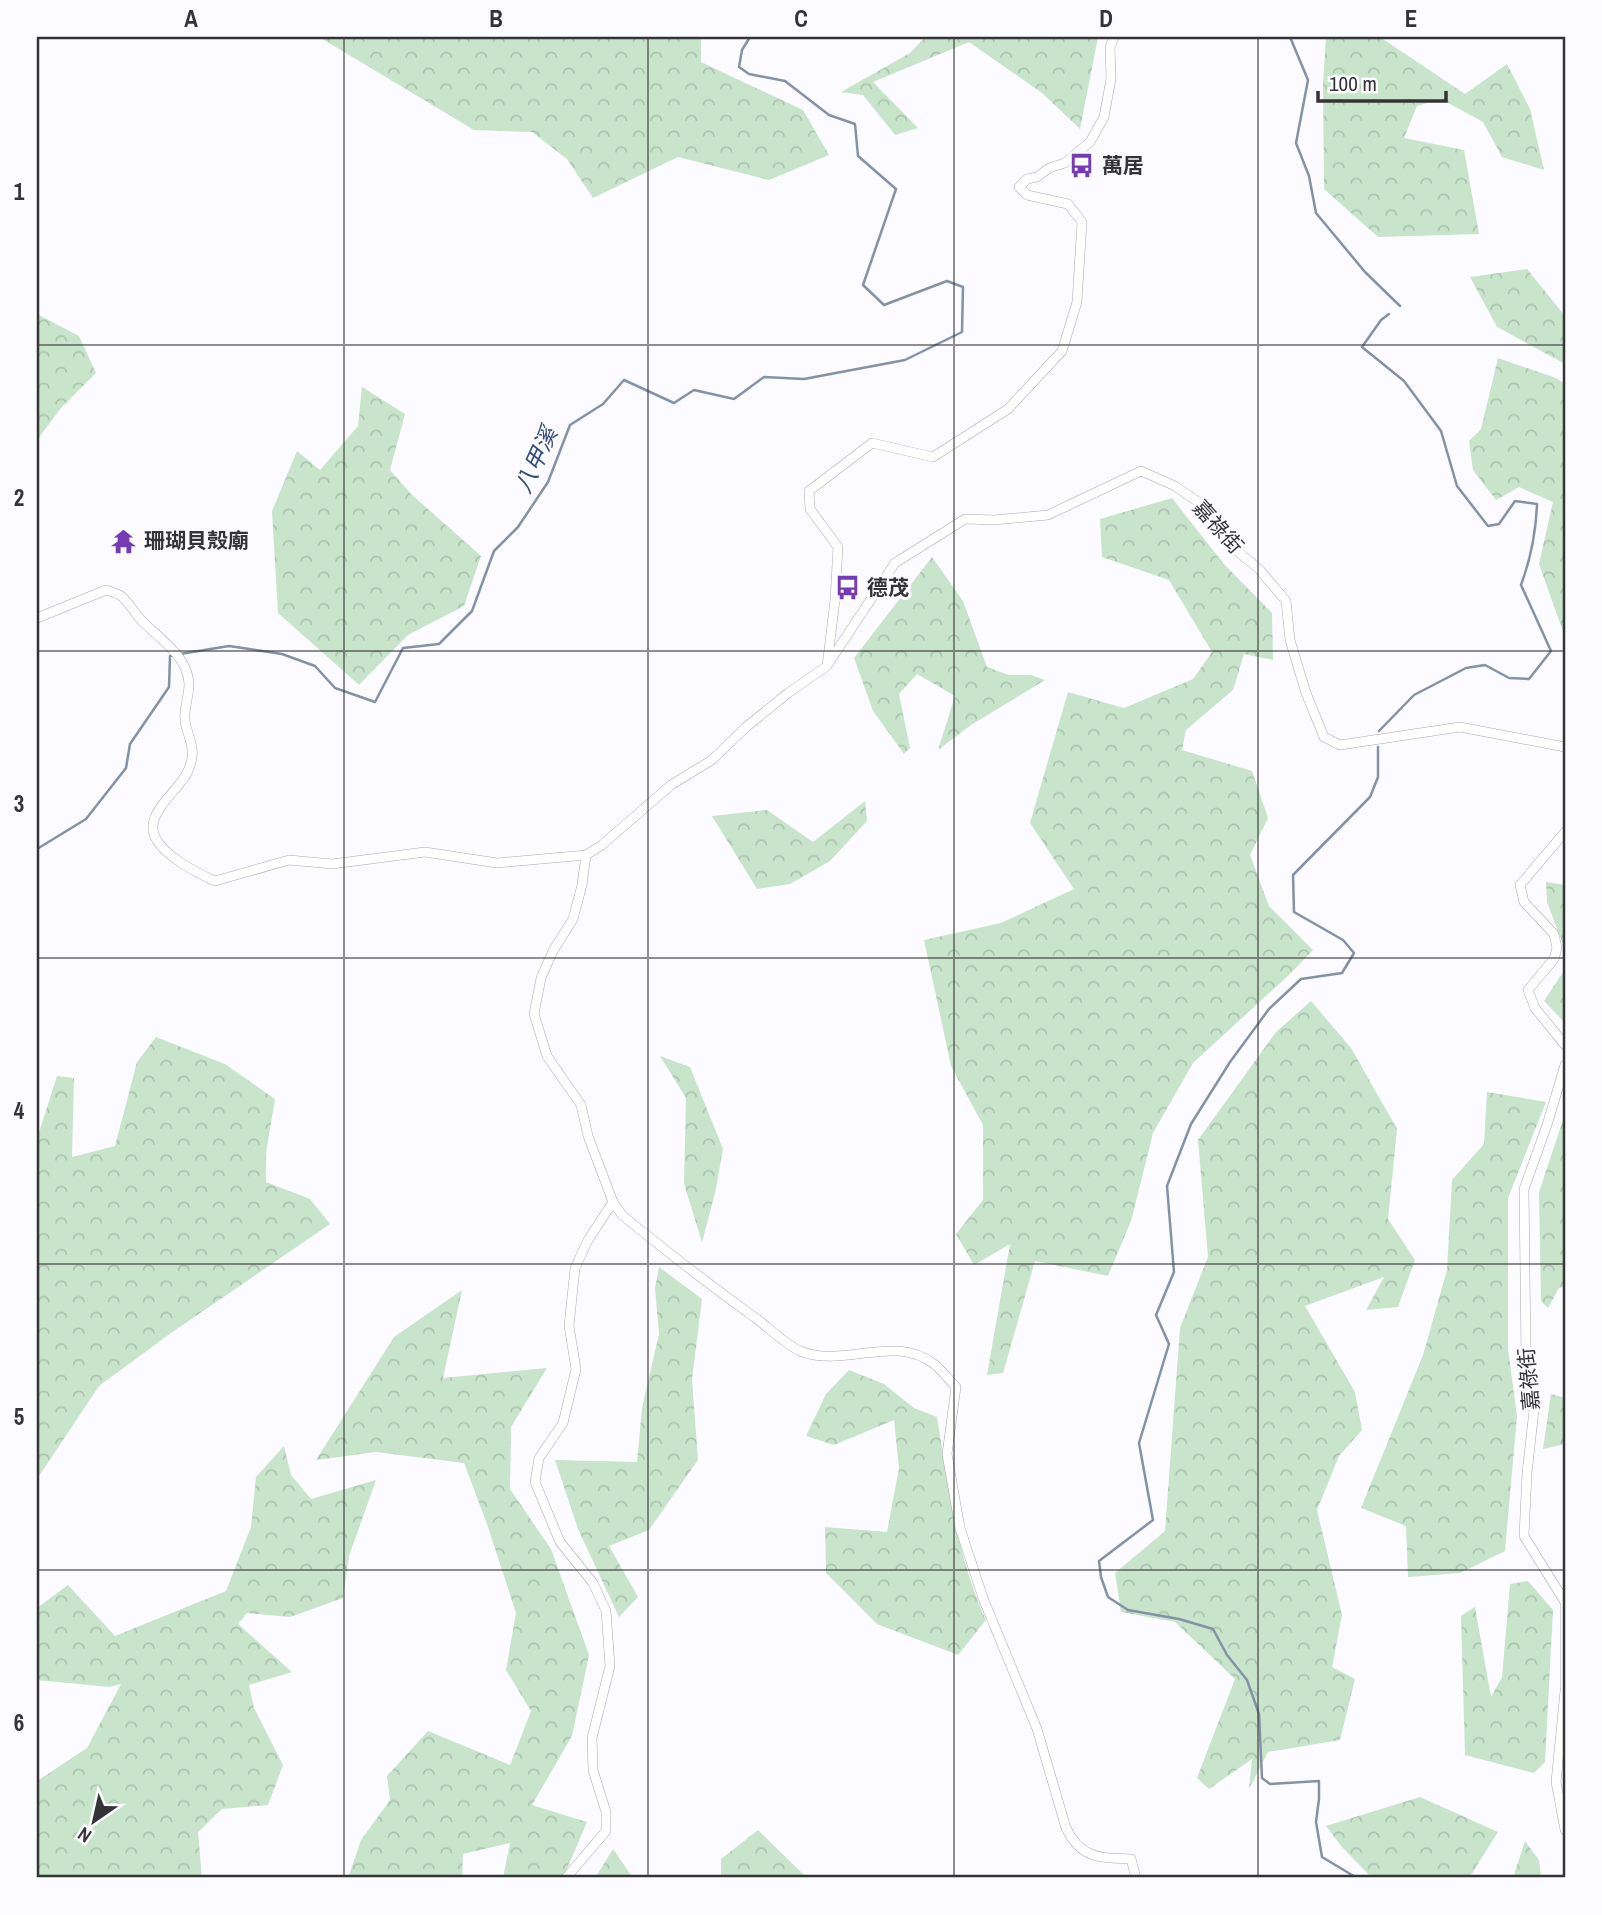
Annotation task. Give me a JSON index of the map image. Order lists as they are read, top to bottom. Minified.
{"streets":{"street":["嘉祿街"]},"water":["八甲溪"],"places":{"bus stop":["萬居","德茂"],"temple":["珊瑚貝殼廟"]},"scale_bar":"100 m","north":"bottom left","grid":{"columns":["A","B","C","D","E"],"rows":["1","2","3","4","5","6"]}}
